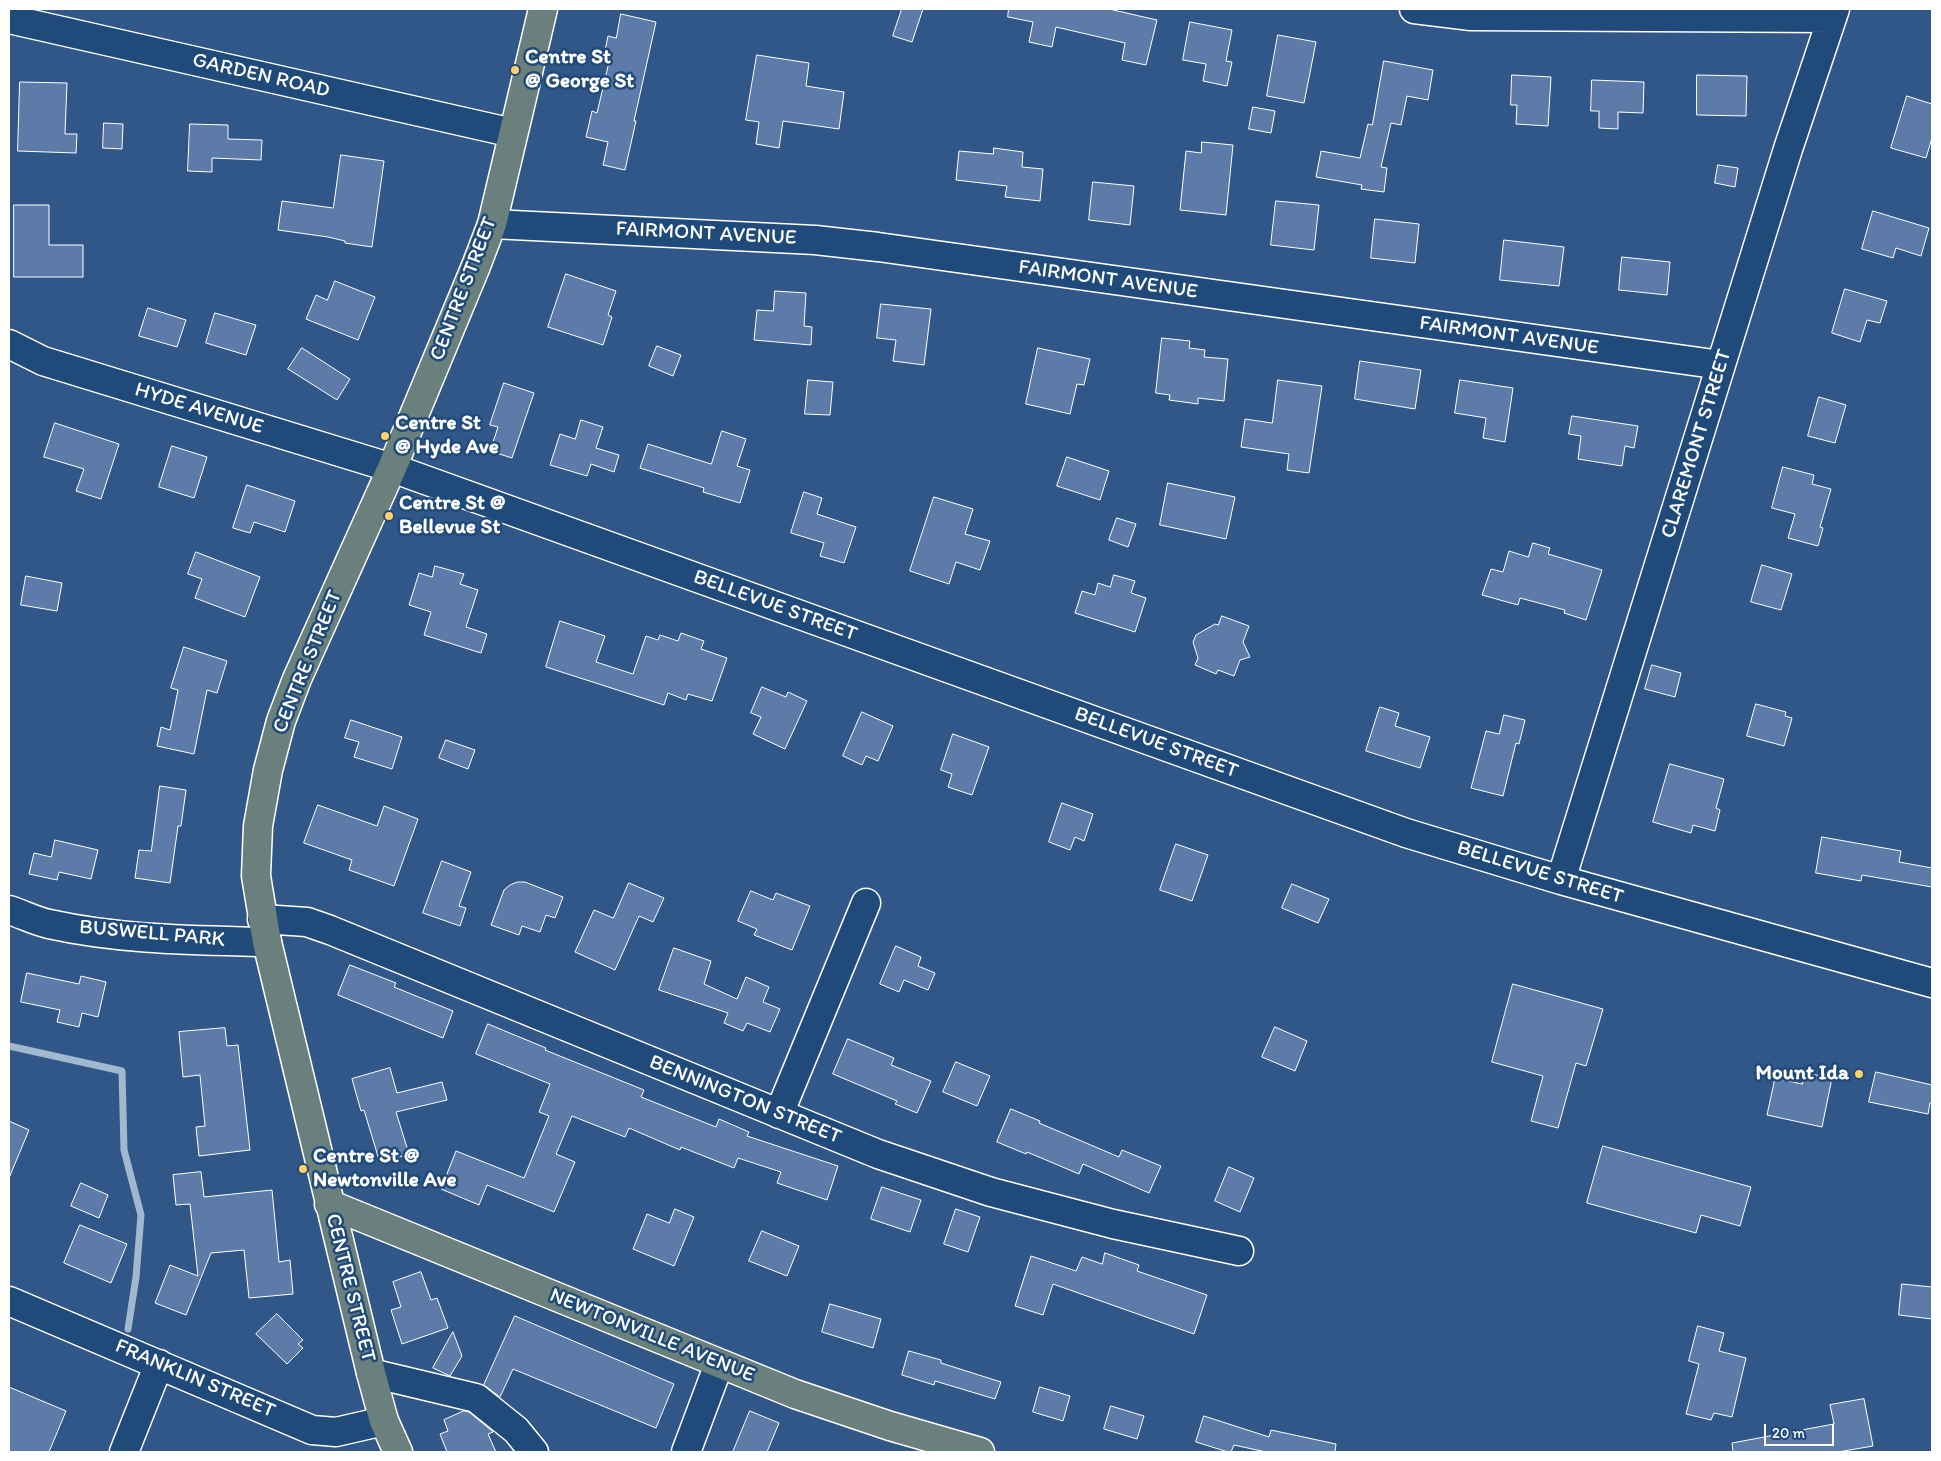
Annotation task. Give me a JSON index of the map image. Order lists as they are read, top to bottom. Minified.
{"streets":{"main road":["CENTRE STREET","NEWTONVILLE AVENUE"],"street":["GARDEN ROAD","FAIRMONT AVENUE","HYDE AVENUE","CLAREMONT STREET","BELLEVUE STREET","BUSWELL PARK","BENNINGTON STREET","FRANKLIN STREET"]},"crossings":[["GARDEN ROAD","CENTRE STREET"],["FAIRMONT AVENUE","CENTRE STREET"],["FAIRMONT AVENUE","CLAREMONT STREET"],["CENTRE STREET","HYDE AVENUE"],["CENTRE STREET","BELLEVUE STREET"],["CENTRE STREET","BUSWELL PARK"],["CENTRE STREET","BENNINGTON STREET"],["CENTRE STREET","NEWTONVILLE AVENUE"],["CENTRE STREET","FRANKLIN STREET"],["HYDE AVENUE","BELLEVUE STREET"],["CLAREMONT STREET","BELLEVUE STREET"],["BUSWELL PARK","BENNINGTON STREET"]],"places":["Centre St @ George St","Centre St @ Hyde Ave","Centre St @ Bellevue St","Mount Ida","Centre St @ Newtonville Ave"],"scale_bar":"20 m"}
